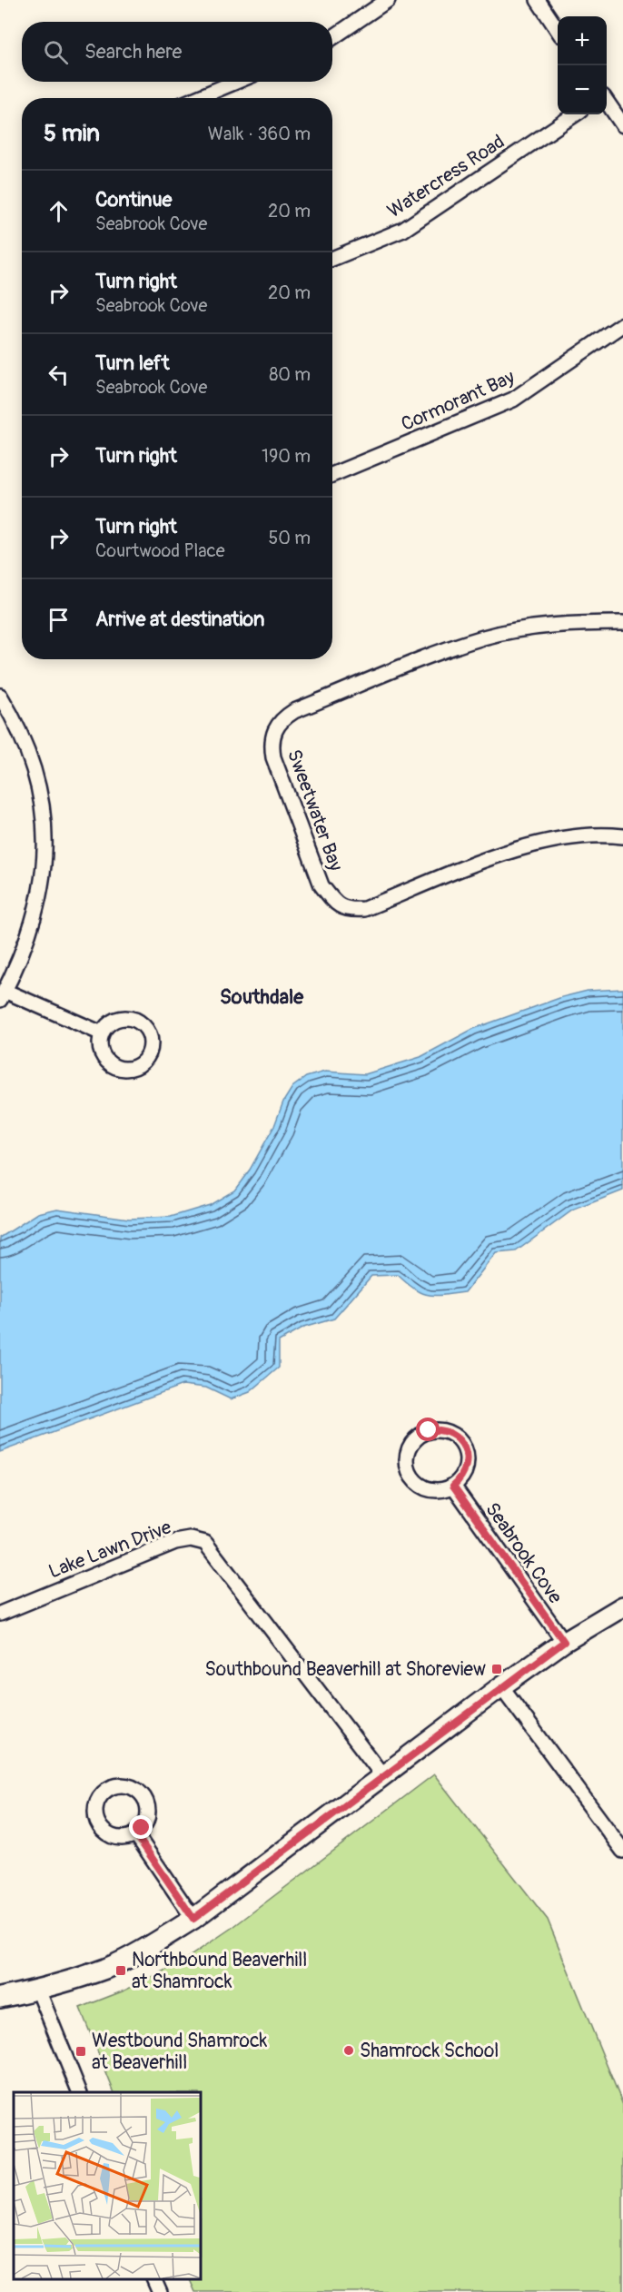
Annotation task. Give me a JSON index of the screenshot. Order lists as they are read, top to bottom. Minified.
{"streets":{"street":["Watercress Road","Cormorant Bay","Sweetwater Bay","Lake Lawn Drive","Seabrook Cove"]},"districts":["Southdale"],"places":{"transit":["Southbound Beaverhill at Shoreview","Northbound Beaverhill at Shamrock","Westbound Shamrock at Beaverhill"],"other":["Shamrock School"]},"page":{"map_buttons":["+","−"],"search":"Search here","heading":["5 min","Walk · 360 m"],"list":[["Continue","Seabrook Cove","20 m"],["Turn right","Seabrook Cove","20 m"],["Turn left","Seabrook Cove","80 m"],["Turn right","190 m"],["Turn right","Courtwood Place","50 m"],"Arrive at destination"]}}
